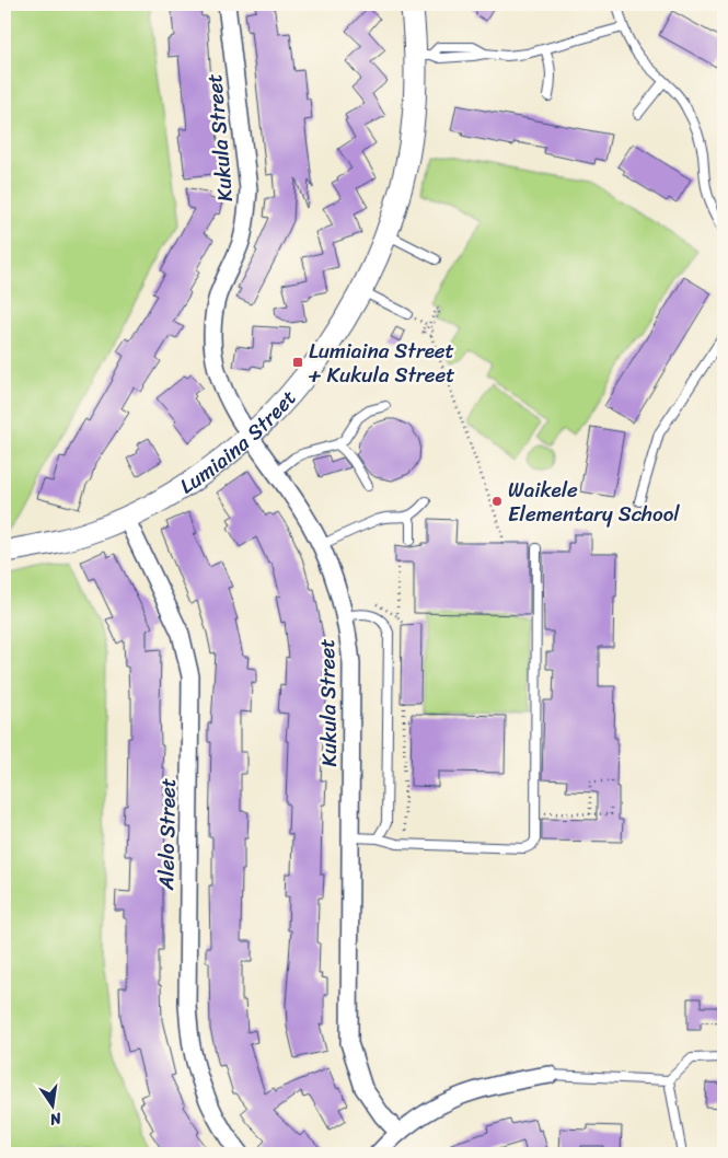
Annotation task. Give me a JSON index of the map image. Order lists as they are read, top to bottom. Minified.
{"streets":{"street":["Kukula Street","Lumiaina Street","Alelo Street"]},"crossings":[["Kukula Street","Lumiaina Street"],["Lumiaina Street","Alelo Street"]],"places":{"transit":["Lumiaina Street + Kukula Street"],"other":["Waikele Elementary School"]},"north":"bottom"}
